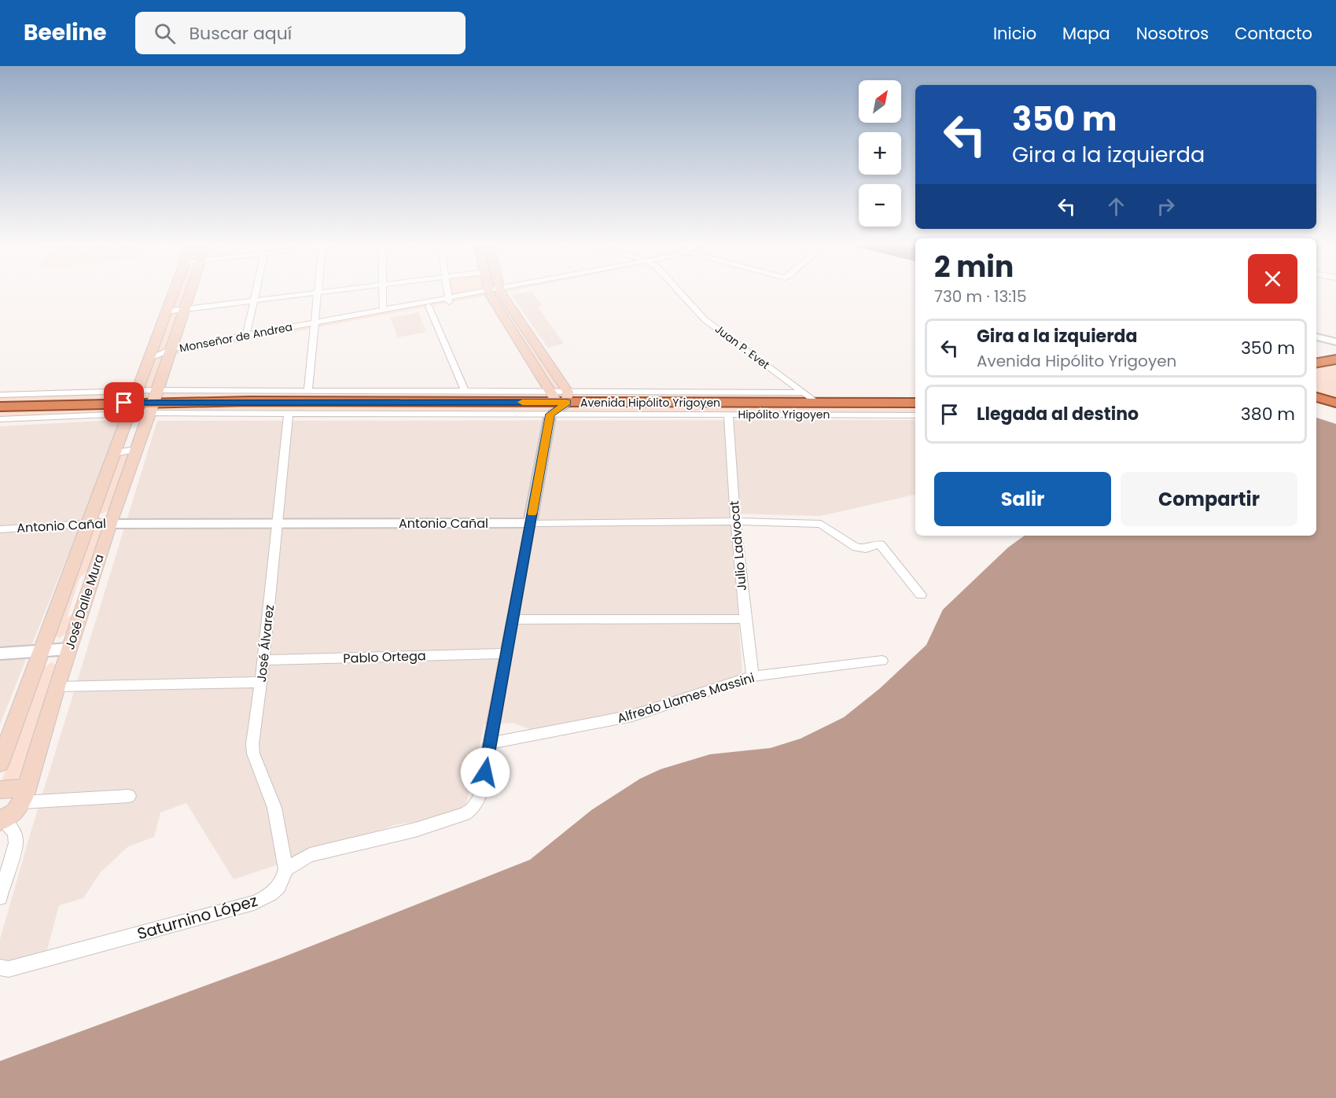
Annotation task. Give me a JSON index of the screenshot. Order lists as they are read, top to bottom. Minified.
{"streets":{"highway":["Avenida Hipólito Yrigoyen"],"main road":["José Dalle Mura"],"street":["Monseñor de Andrea","Juan P. Evet","Hipólito Yrigoyen","Antonio Cañal","Julio Ladvocat","José Álvarez","Pablo Ortega","Alfredo Llames Massini","Saturnino López"]},"crossings":[["Monseñor de Andrea","José Dalle Mura"],["Juan P. Evet","Avenida Hipólito Yrigoyen"],["Juan P. Evet","Hipólito Yrigoyen"],["Avenida Hipólito Yrigoyen","Hipólito Yrigoyen"],["Avenida Hipólito Yrigoyen","José Dalle Mura"],["Hipólito Yrigoyen","Julio Ladvocat"],["Hipólito Yrigoyen","José Dalle Mura"],["Hipólito Yrigoyen","José Álvarez"],["Antonio Cañal","Julio Ladvocat"],["Antonio Cañal","José Dalle Mura"],["Antonio Cañal","José Álvarez"],["Julio Ladvocat","Alfredo Llames Massini"],["José Álvarez","Pablo Ortega"],["José Álvarez","Saturnino López"]],"north":"top right","page":{"header":"Beeline","search":"Buscar aquí","nav":["Inicio","Mapa","Nosotros","Contacto"],"map_buttons":["+","−"],"turn":["350 m","Gira a la izquierda"],"heading":["2 min","730 m · 13:15"],"list":[{"name":"Gira a la izquierda","note":"Avenida Hipólito Yrigoyen","value":"350 m"},{"name":"Llegada al destino","value":"380 m"}],"buttons":["Salir","Compartir"]}}
